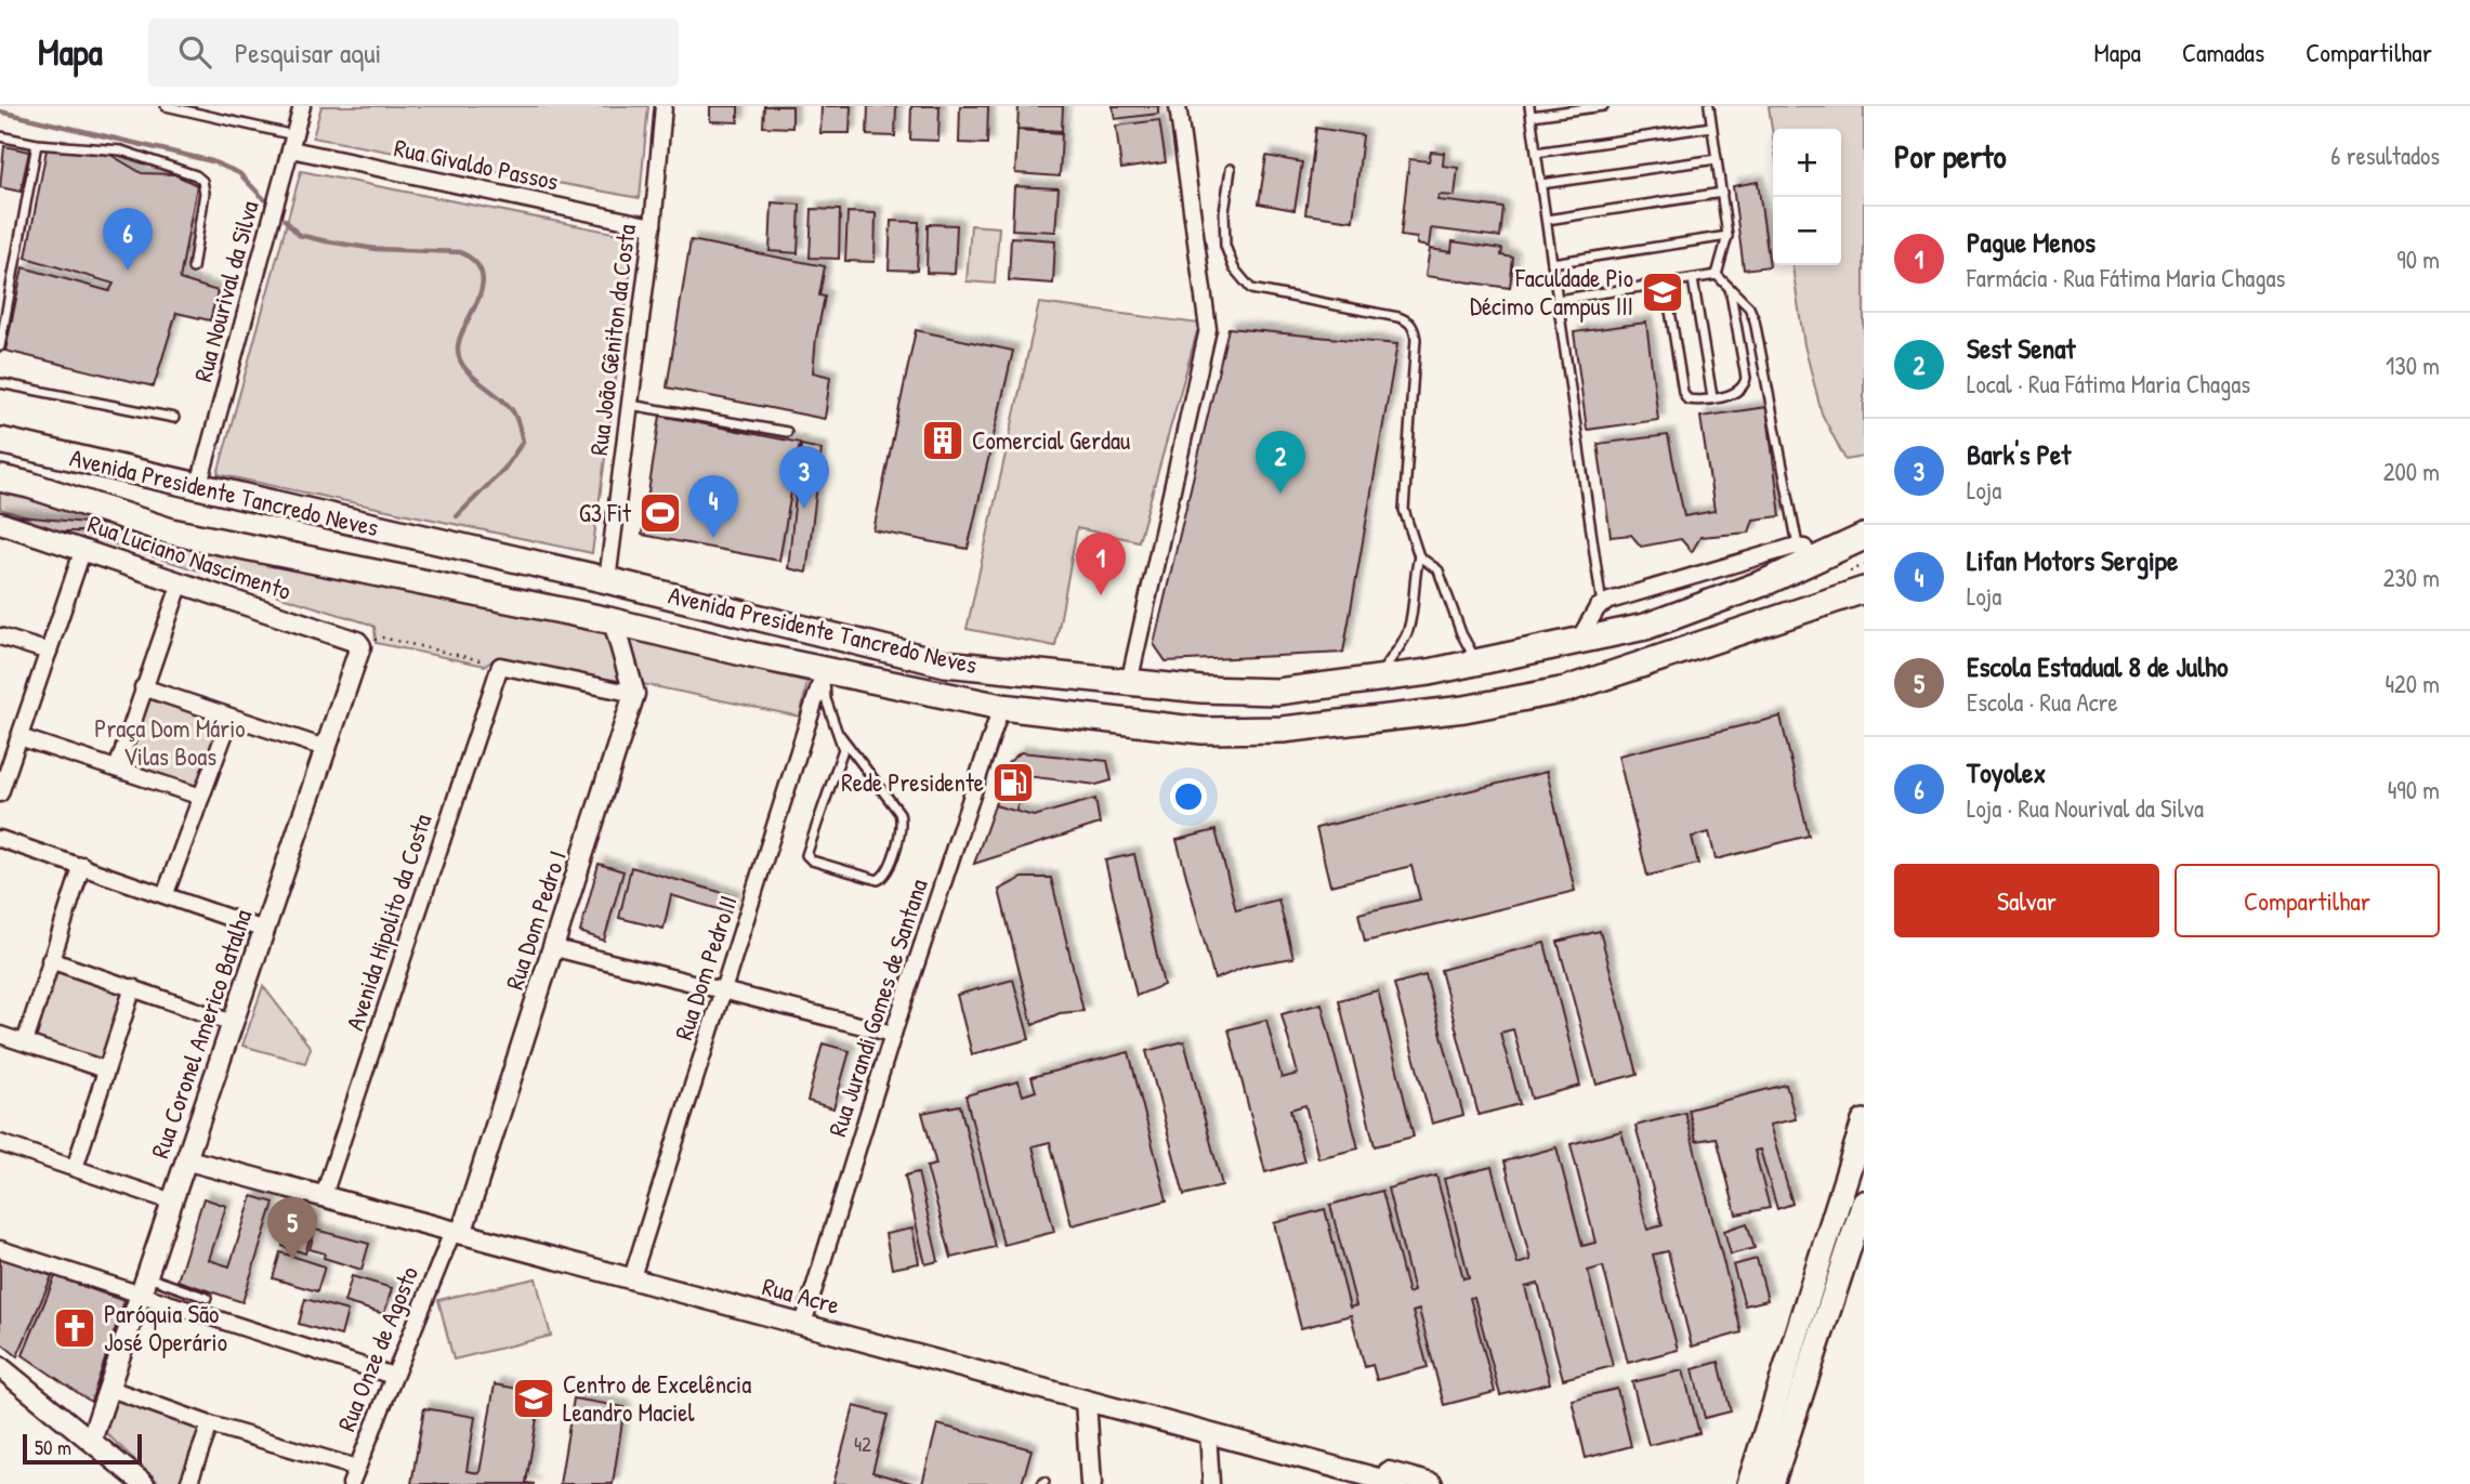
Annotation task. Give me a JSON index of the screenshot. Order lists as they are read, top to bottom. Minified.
{"streets":{"main road":["Avenida Presidente Tancredo Neves"],"street":["Rua Givaldo Passos","Rua Nourival da Silva","Rua João Gêniton da Costa","Rua Luciano Nascimento","Rua Dom Pedro I","Avenida Hipolito da Costa","Rua Dom Pedro II","Rua Jurandi Gomes de Santana","Rua Coronel Americo Batalha","Rua Acre","Rua Onze de Agosto"]},"crossings":[["Rua Givaldo Passos","Rua Nourival da Silva"],["Rua Givaldo Passos","Rua João Gêniton da Costa"],["Rua Nourival da Silva","Avenida Presidente Tancredo Neves"],["Rua João Gêniton da Costa","Avenida Presidente Tancredo Neves"],["Avenida Presidente Tancredo Neves","Rua Dom Pedro II"],["Avenida Presidente Tancredo Neves","Rua Jurandi Gomes de Santana"],["Rua Luciano Nascimento","Rua Coronel Americo Batalha"],["Rua Dom Pedro I","Rua Acre"],["Rua Dom Pedro I","Rua Onze de Agosto"],["Avenida Hipolito da Costa","Rua Acre"],["Rua Dom Pedro II","Rua Acre"],["Rua Jurandi Gomes de Santana","Rua Acre"],["Rua Coronel Americo Batalha","Rua Acre"],["Rua Acre","Rua Onze de Agosto"]],"parks":["Praça Dom Mário Vilas Boas"],"places":{"school or university":["Faculdade Pio Décimo Campus III","Centro de Excelência Leandro Maciel"],"building":["Comercial Gerdau"],"sports":["G3 Fit"],"fuel station":["Rede Presidente"],"church":["Paróquia São José Operário"]},"house_numbers":["42"],"scale_bar":"50 m","page":{"header":"Mapa","search":"Pesquisar aqui","nav":["Mapa","Camadas","Compartilhar"],"heading":["Por perto","6 resultados"],"map_buttons":["+","−"],"list":[{"mark":"1","name":"Pague Menos","note":"Farmácia · Rua Fátima Maria Chagas","value":"90 m"},{"mark":"2","name":"Sest Senat","note":"Local · Rua Fátima Maria Chagas","value":"130 m"},{"mark":"3","name":"Bark's Pet","note":"Loja","value":"200 m"},{"mark":"4","name":"Lifan Motors Sergipe","note":"Loja","value":"230 m"},{"mark":"5","name":"Escola Estadual 8 de Julho","note":"Escola · Rua Acre","value":"420 m"},{"mark":"6","name":"Toyolex","note":"Loja · Rua Nourival da Silva","value":"490 m"}],"pins":["6","2","3","4","1","5"],"buttons":["Salvar","Compartilhar"],"scale":"50 m"}}
